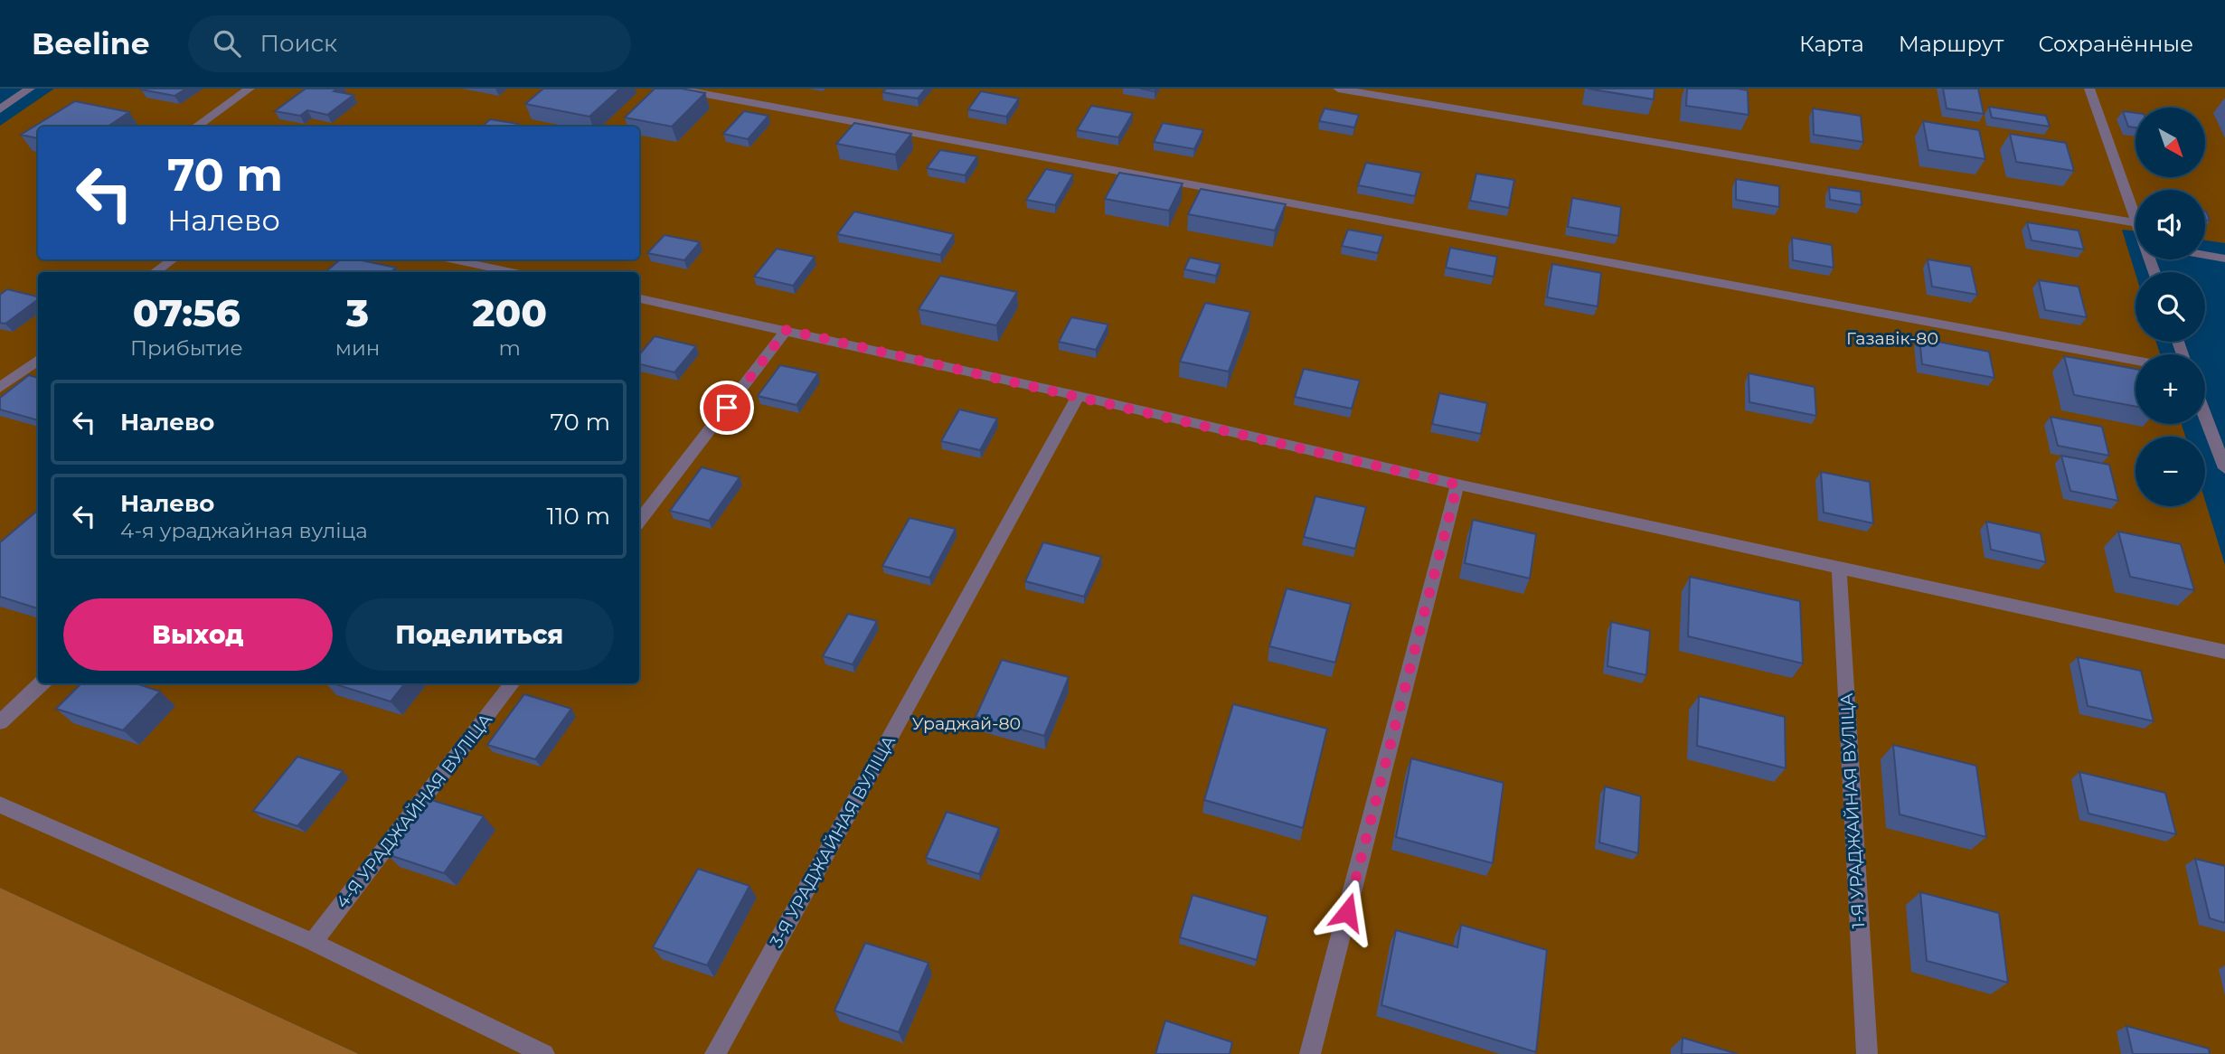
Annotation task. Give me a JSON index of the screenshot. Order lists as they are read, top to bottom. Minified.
{"streets":{"lane":["4-Я УРАДЖАЙНАЯ ВУЛІЦА","1-Я УРАДЖАЙНАЯ ВУЛІЦА","3-Я УРАДЖАЙНАЯ ВУЛІЦА"]},"parks":["Газавік-80","Ураджай-80"],"north":"bottom right","page":{"header":"Beeline","search":"Поиск","nav":["Карта","Маршрут","Сохранённые"],"map_buttons":["+","−"],"turn":["70 m","Налево"],"eta":["07:56","Прибытие","3","мин","200","m"],"list":[{"name":"Налево","value":"70 m"},{"name":"Налево","note":"4-я ураджайная вуліца","value":"110 m"}],"buttons":["Выход","Поделиться"]}}
